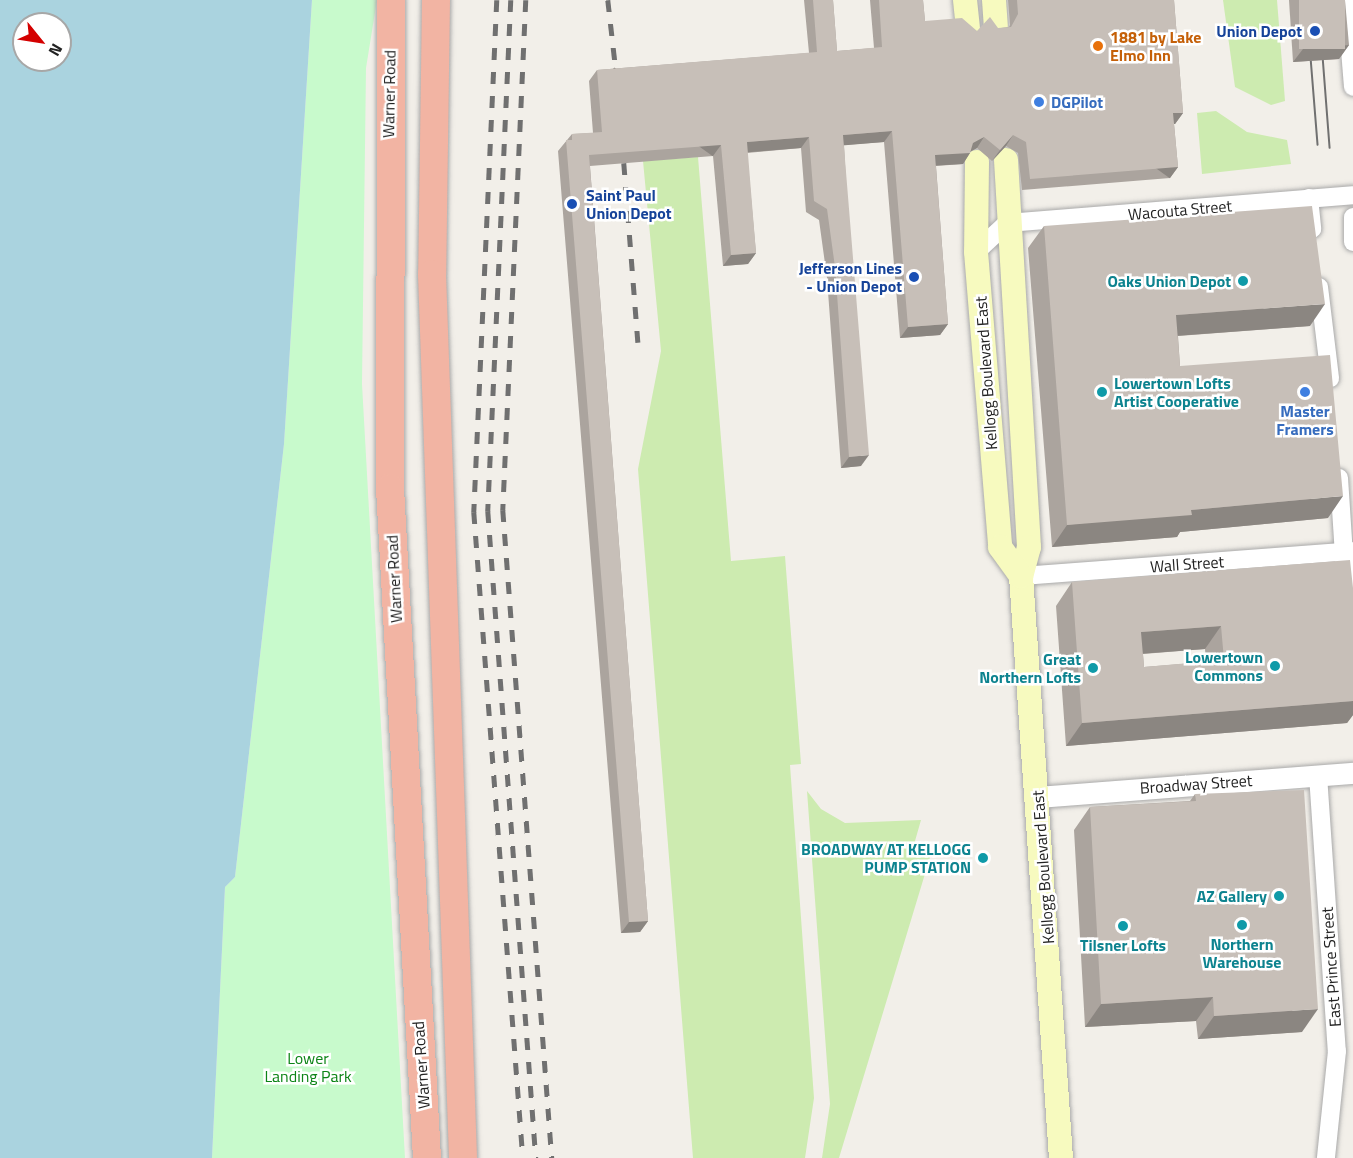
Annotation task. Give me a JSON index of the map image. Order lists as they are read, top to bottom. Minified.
{"streets":{"highway":["Warner Road"],"main road":["Kellogg Boulevard East"],"street":["Wacouta Street","Wall Street","Broadway Street","East Prince Street"]},"crossings":[["Wacouta Street","Kellogg Boulevard East"],["Kellogg Boulevard East","Wall Street"],["Kellogg Boulevard East","Broadway Street"],["Broadway Street","East Prince Street"]],"parks":["Lower Landing Park"],"places":["Union Depot","1881 by Lake Elmo Inn","DGPilot","Saint Paul Union Depot","Jefferson Lines - Union Depot","Oaks Union Depot","Lowertown Lofts Artist Cooperative","Master Framers","Lowertown Commons","Great Northern Lofts","BROADWAY AT KELLOGG PUMP STATION","AZ Gallery","Northern Warehouse","Tilsner Lofts"],"north":"bottom right"}
